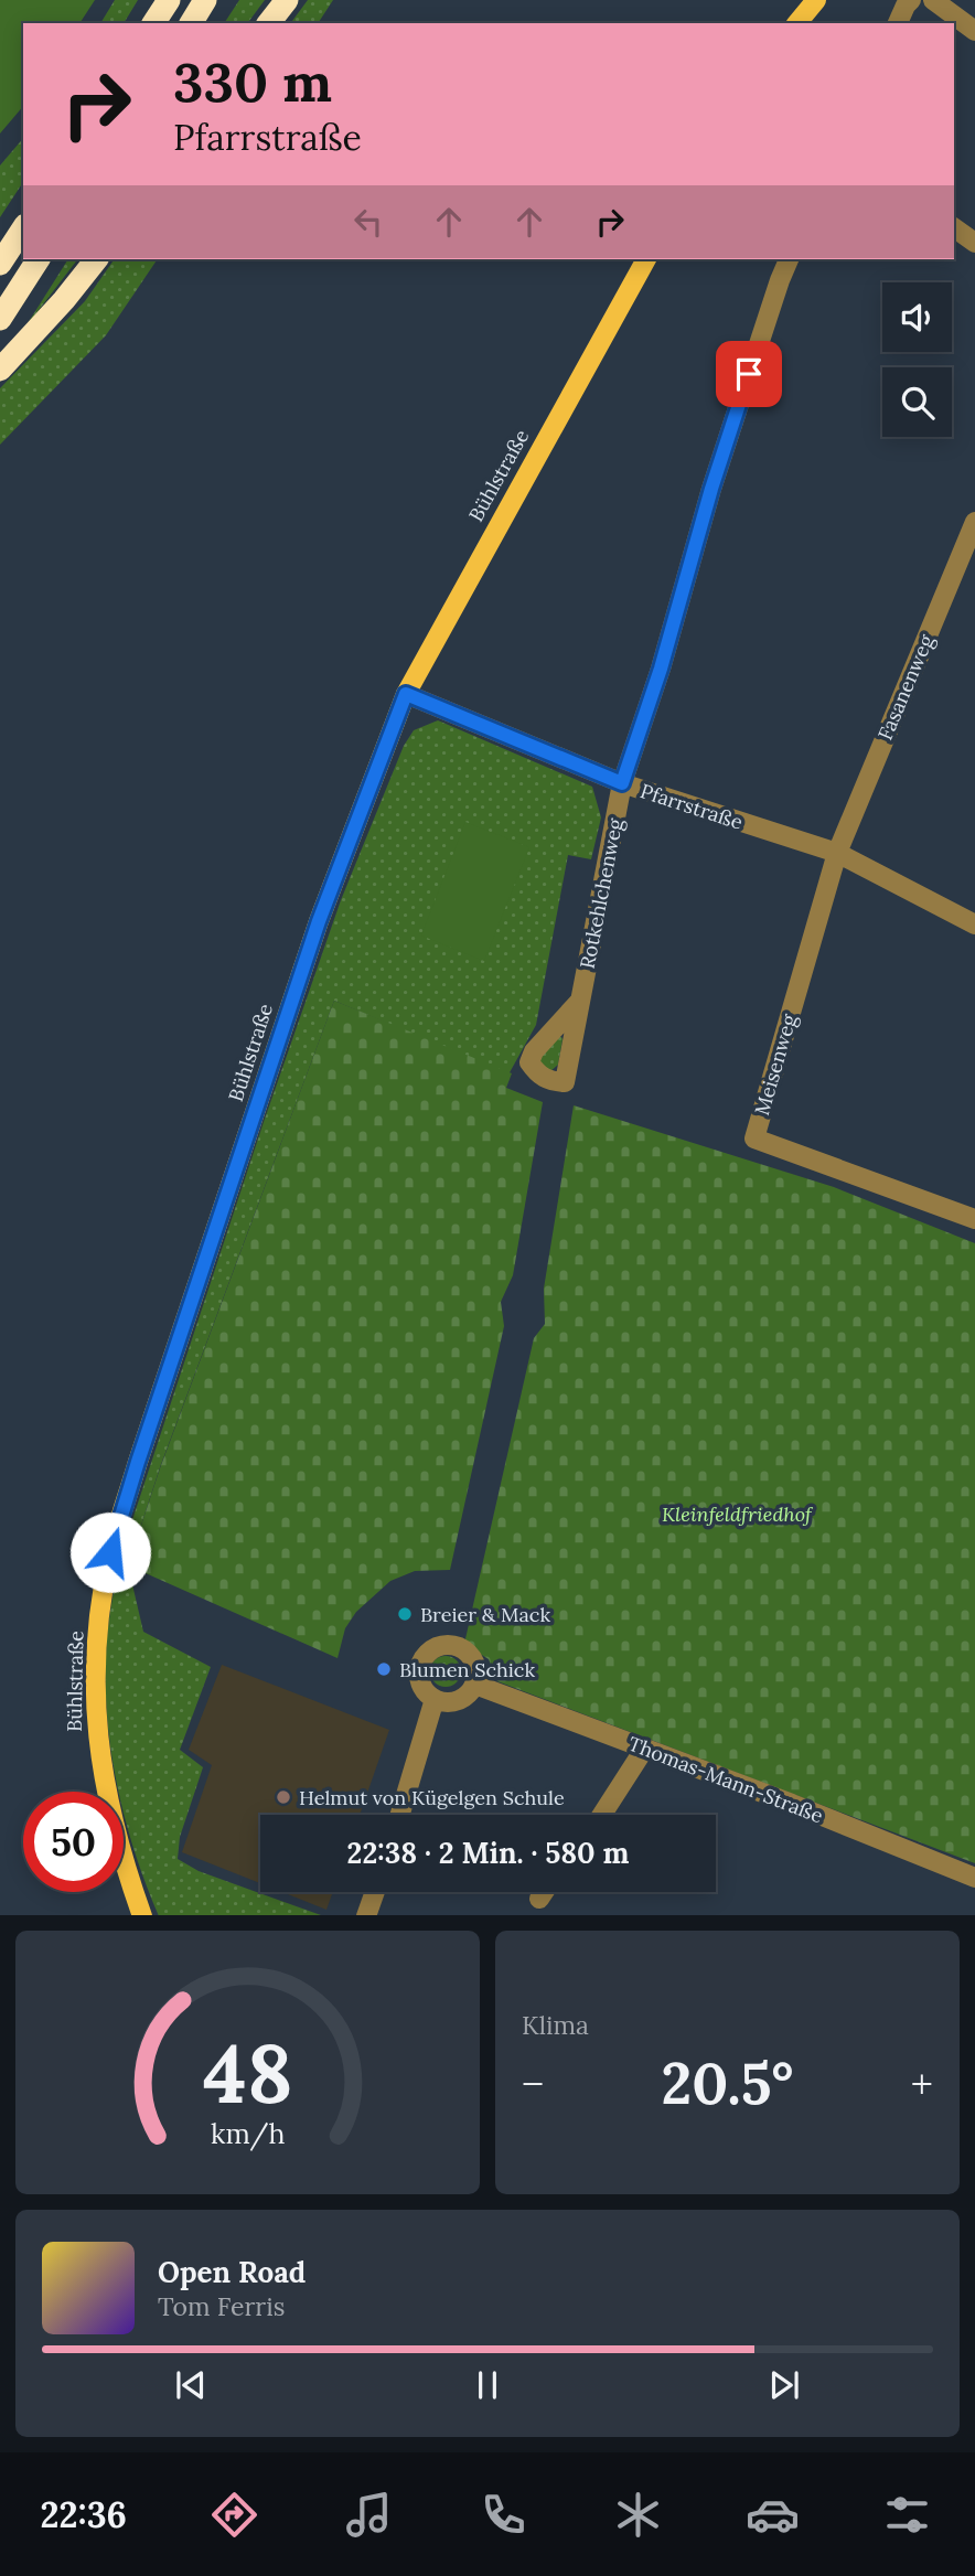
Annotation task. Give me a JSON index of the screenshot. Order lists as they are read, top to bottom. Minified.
{"streets":{"main road":["Bühlstraße"],"street":["Fasanenweg","Pfarrstraße","Rotkehlchenweg","Meisenweg","Thomas-Mann-Straße"]},"crossings":[["Bühlstraße","Pfarrstraße"],["Fasanenweg","Pfarrstraße"],["Fasanenweg","Meisenweg"],["Pfarrstraße","Rotkehlchenweg"],["Pfarrstraße","Meisenweg"]],"parks":["Kleinfeldfriedhof"],"places":["Breier & Mack","Blumen Schick","Helmut von Kügelgen Schule"],"page":{"turn":["330 m","Pfarrstraße"],"limit":"50","trip":"22:38 · 2 Min. · 580 m","tile":"Klima","heat":["−","20.5°","+"],"song":["Open Road","Tom Ferris"],"tabs":"22:36","gauge":["48","km/h"]}}
